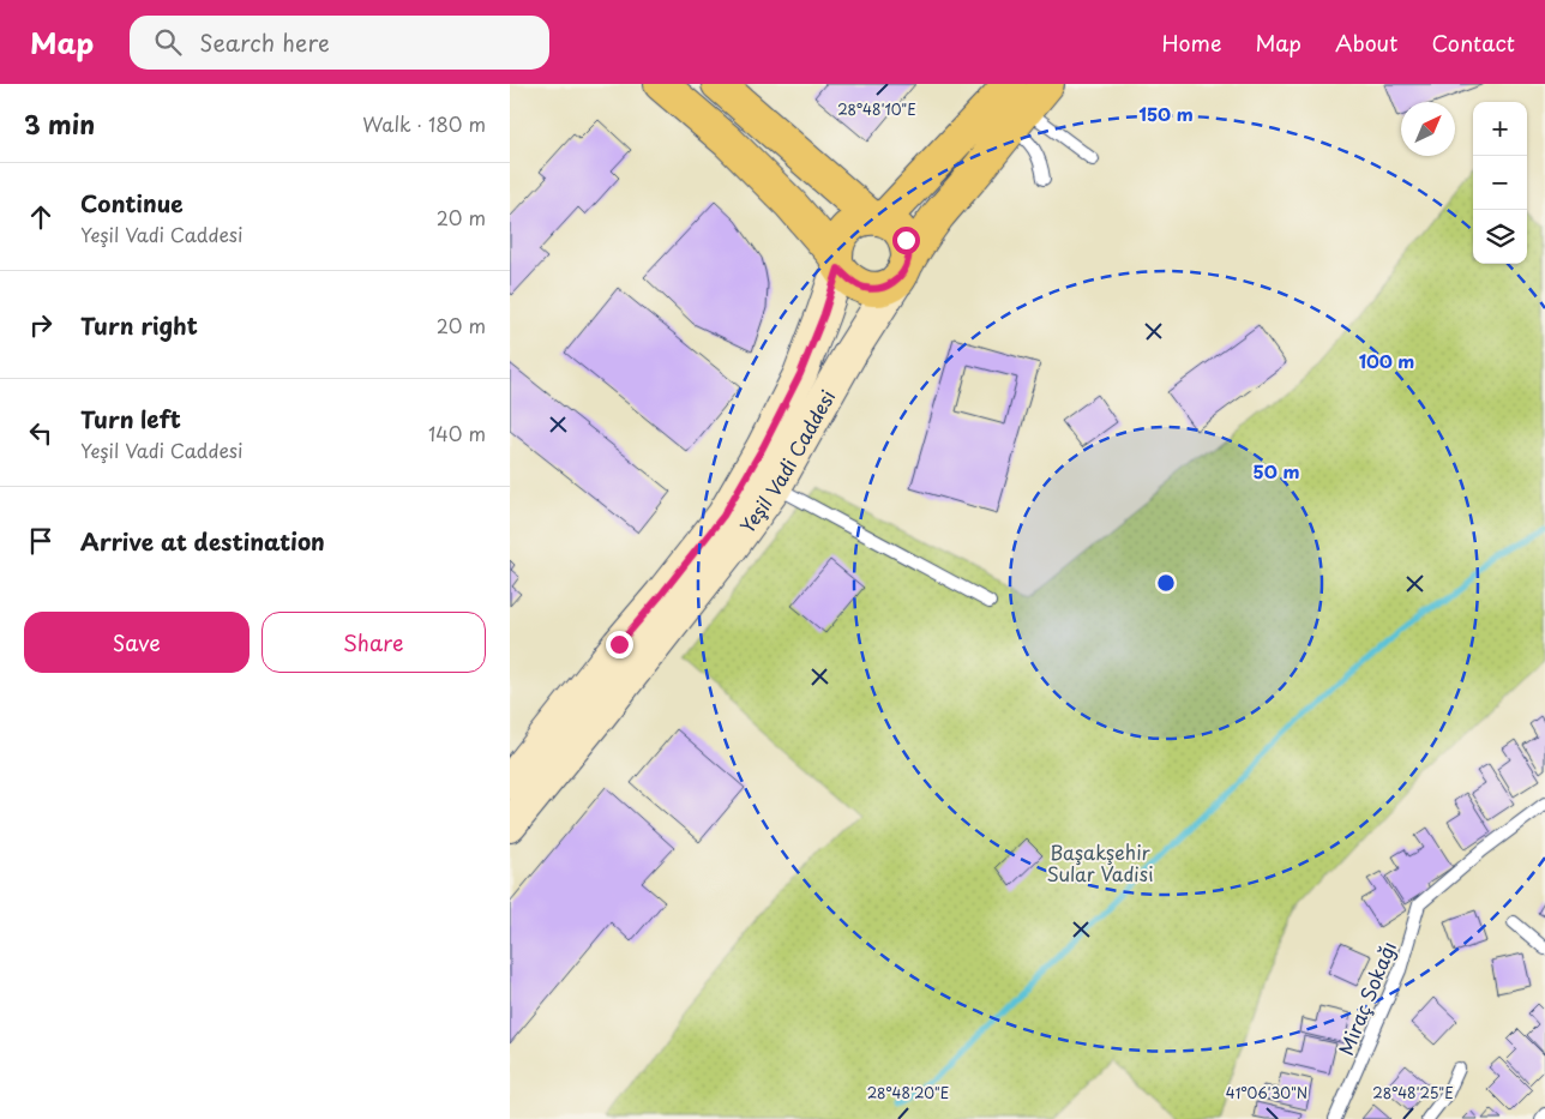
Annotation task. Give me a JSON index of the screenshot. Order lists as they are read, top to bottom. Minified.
{"streets":{"main road":["Yeşil Vadi Caddesi"],"lane":["Miraç Sokağı"]},"parks":["Başakşehir Sular Vadisi"],"north":"top right","page":{"header":"Map","search":"Search here","nav":["Home","Map","About","Contact"],"heading":["3 min","Walk · 180 m"],"map_buttons":["+","−"],"list":[["Continue","Yeşil Vadi Caddesi","20 m"],["Turn right","20 m"],["Turn left","Yeşil Vadi Caddesi","140 m"],"Arrive at destination"],"buttons":["Save","Share"]},"coordinates":["28°48'10\"E","28°48'20\"E","28°48'25\"E","41°06'30\"N"],"rings":["150 m","100 m","50 m"]}
